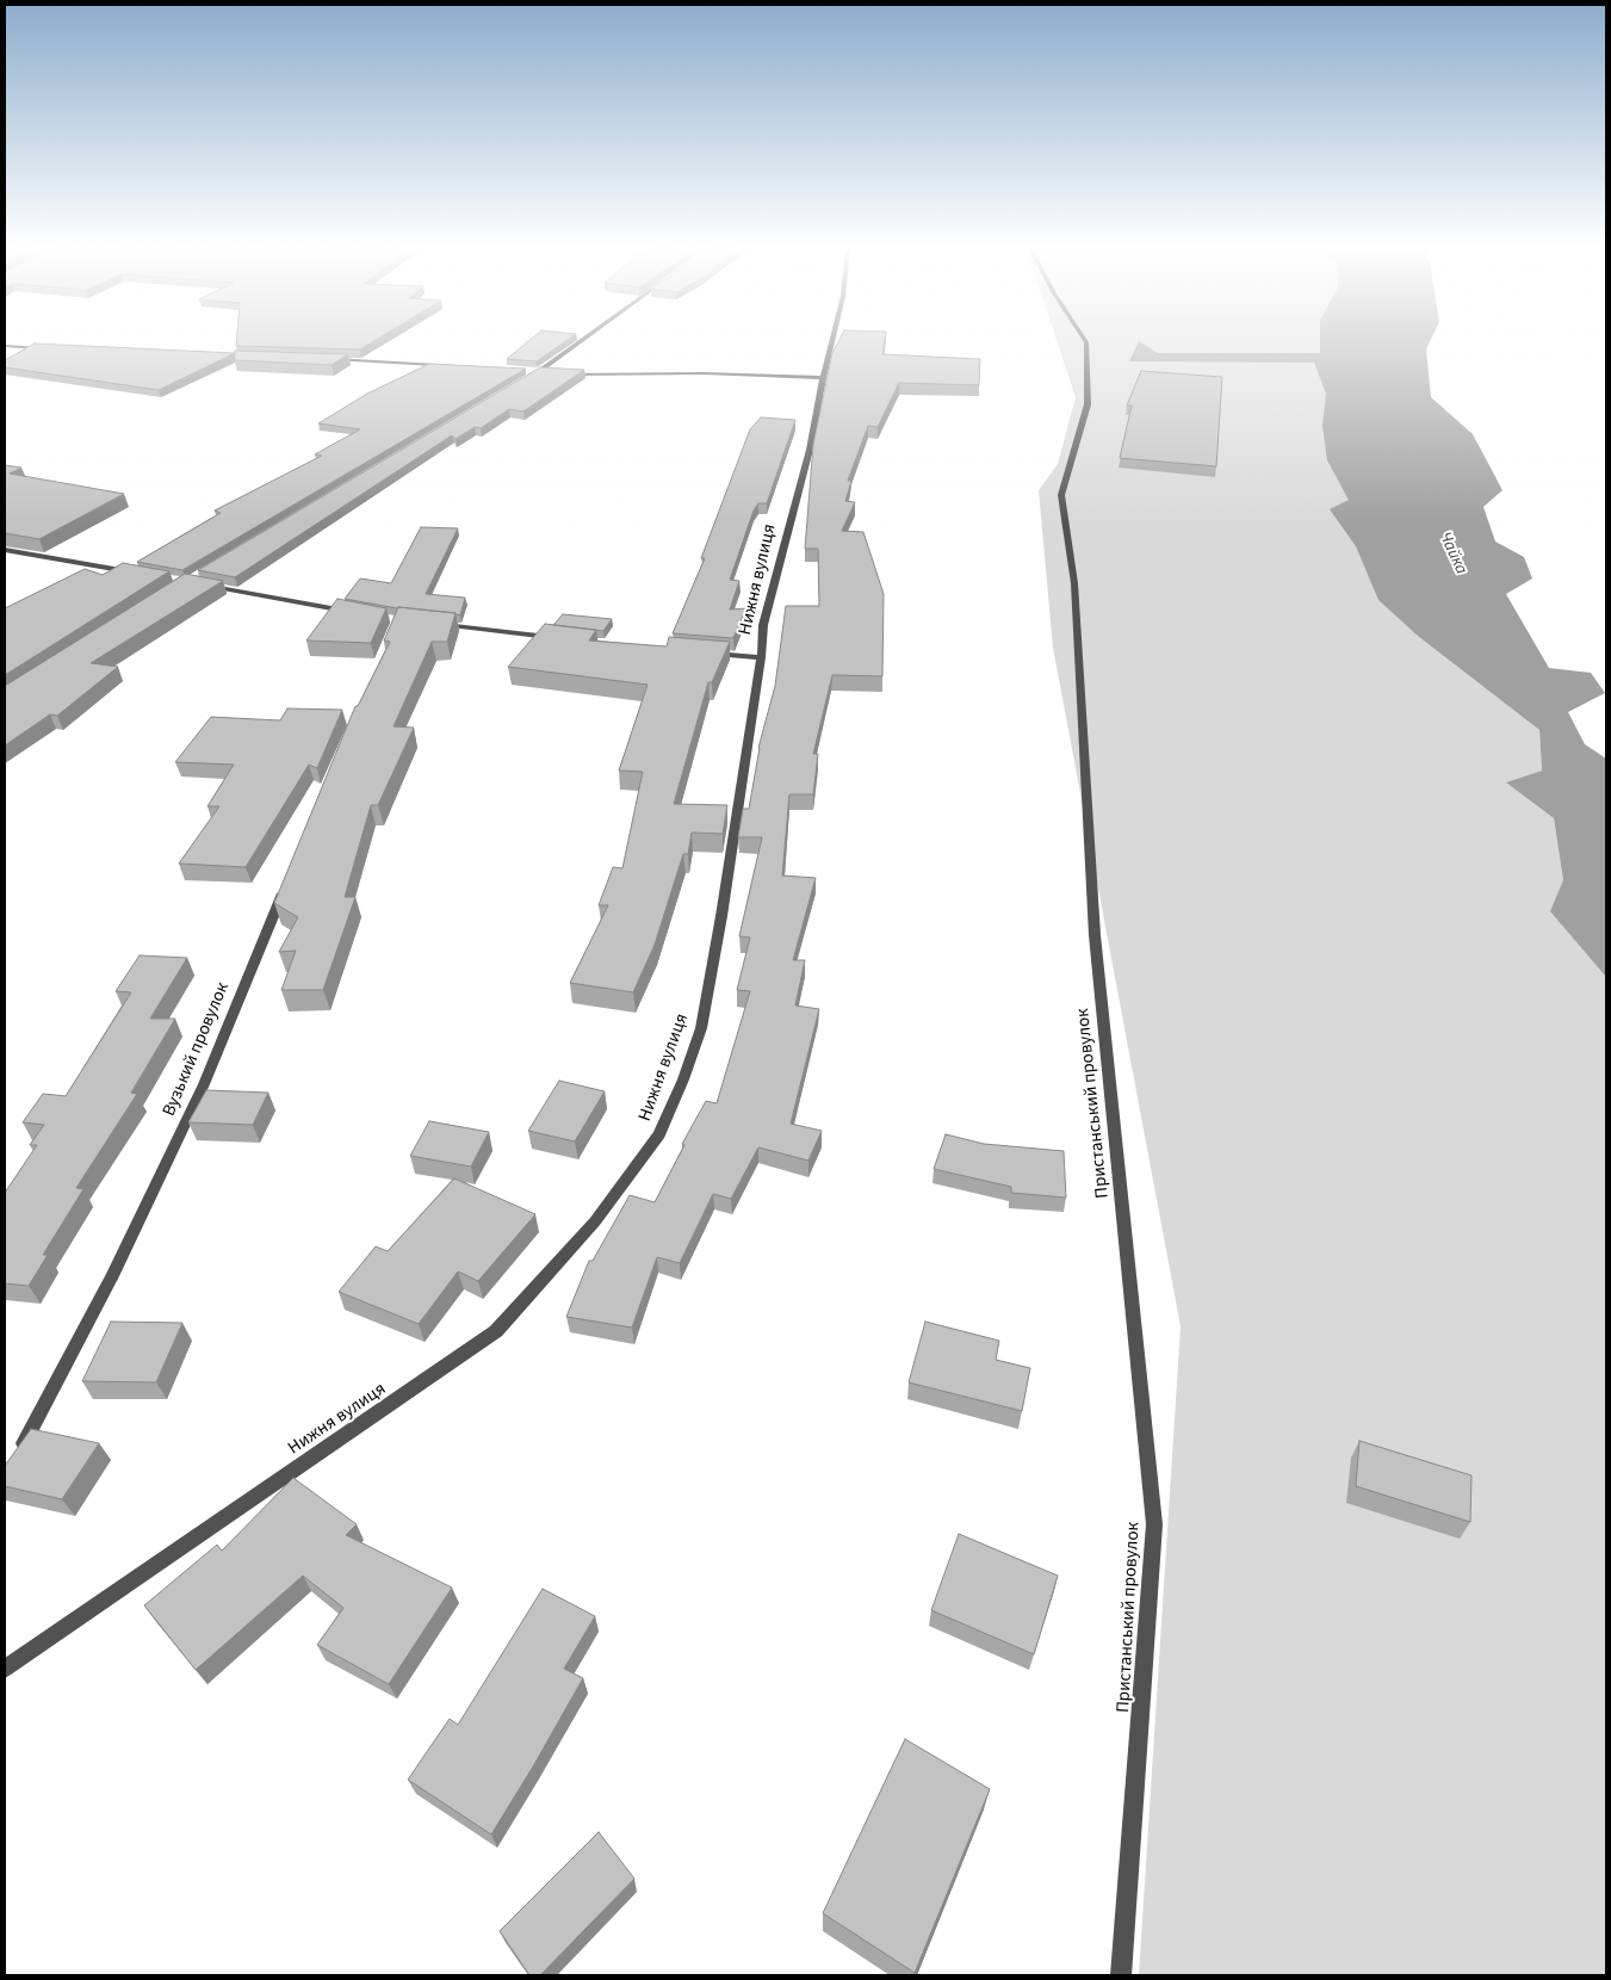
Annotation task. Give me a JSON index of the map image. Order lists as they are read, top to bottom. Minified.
{"streets":{"street":["Нижня вулиця","Вузький провулок","Пристанський провулок"]},"water":["Чайка"]}
